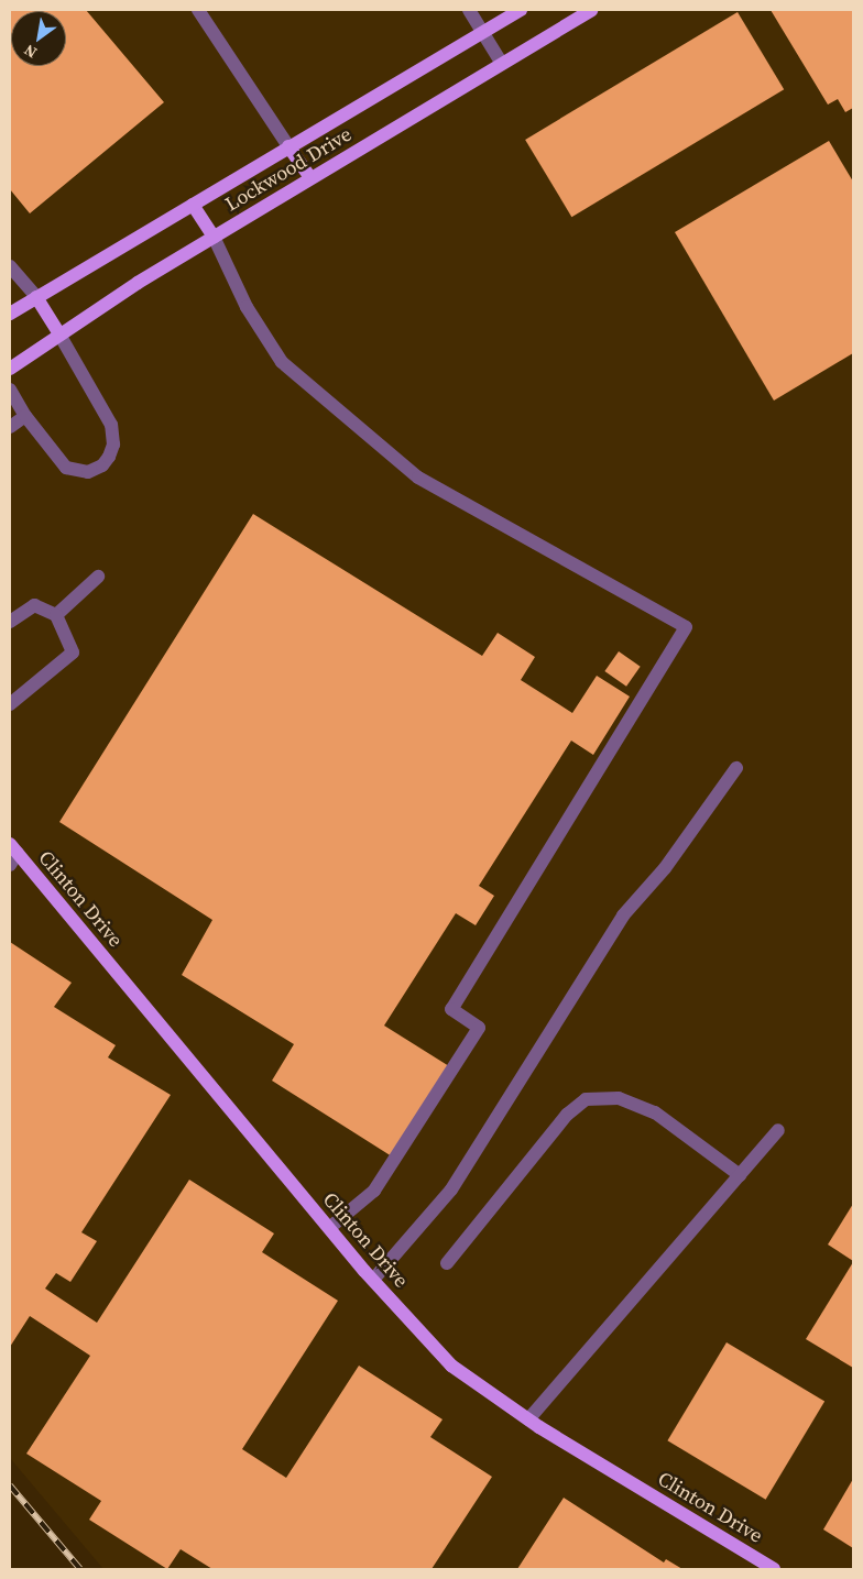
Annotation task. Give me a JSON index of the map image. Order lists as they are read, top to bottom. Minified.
{"streets":{"main road":["Lockwood Drive","Clinton Drive"]},"north":"bottom left"}
